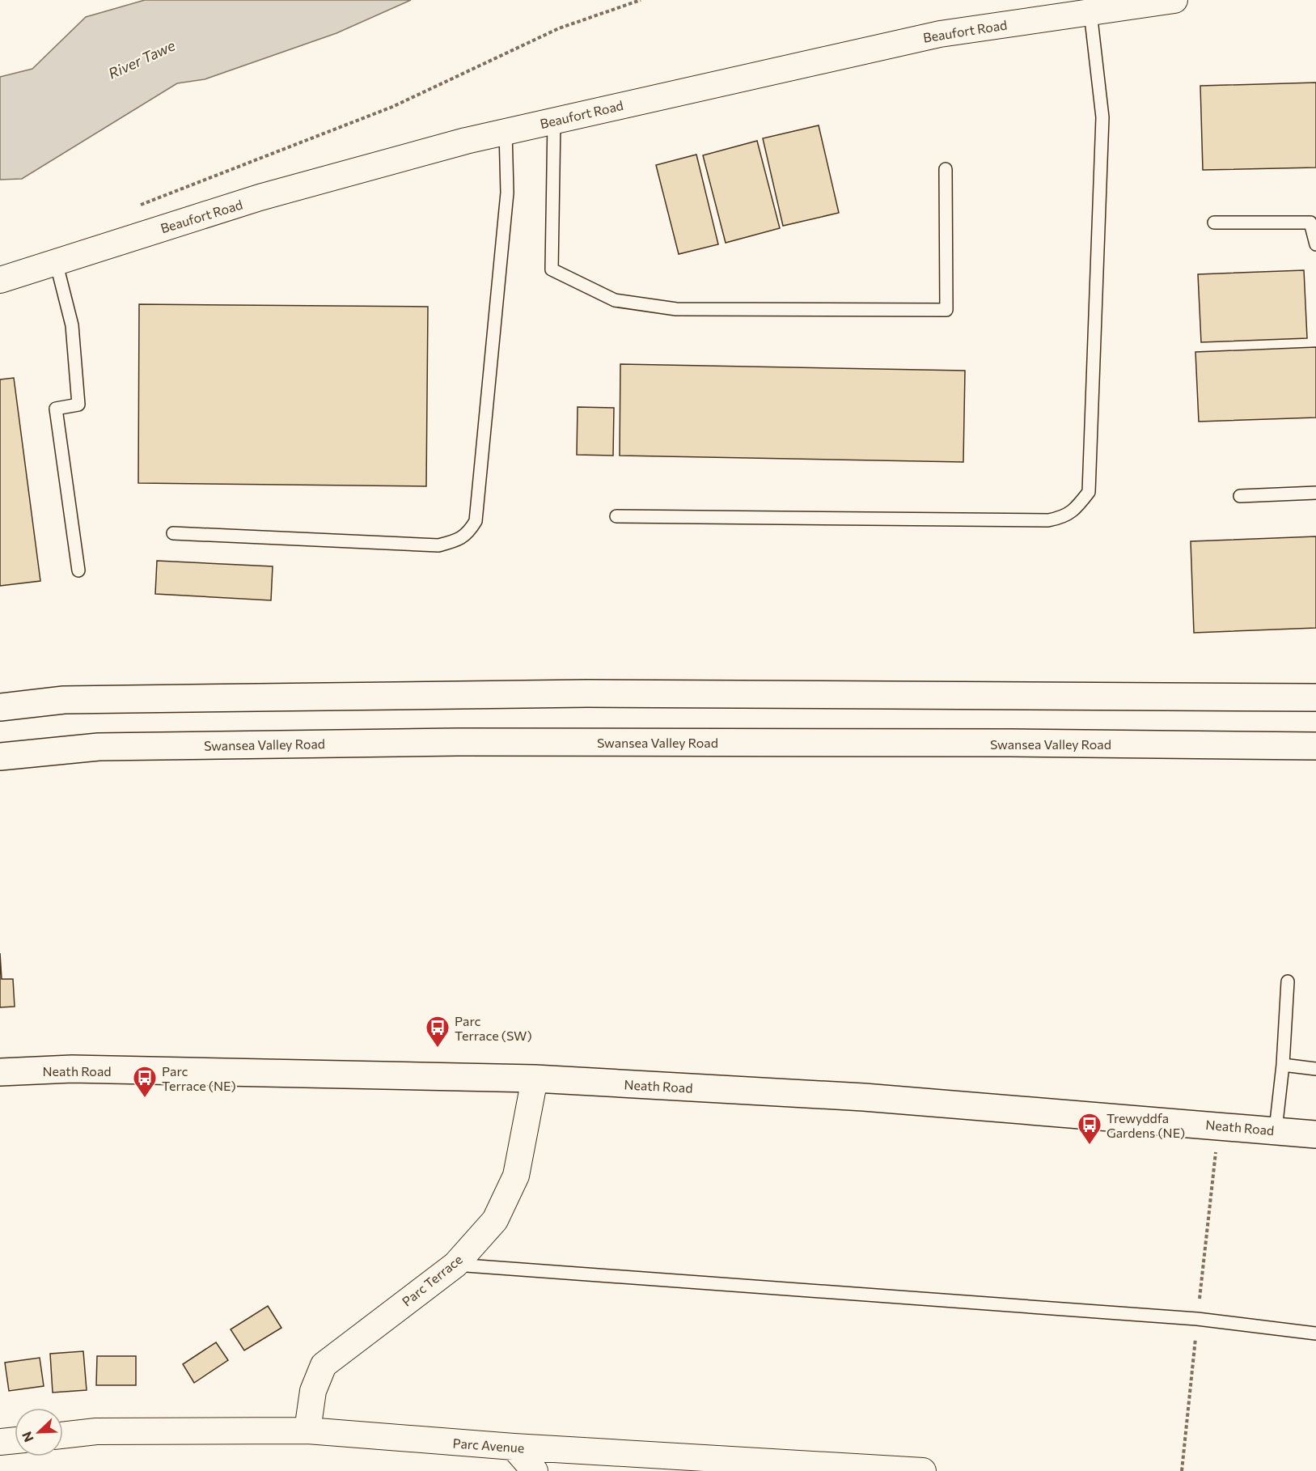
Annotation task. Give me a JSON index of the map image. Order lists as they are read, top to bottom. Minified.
{"streets":{"main road":["Swansea Valley Road","Neath Road"],"street":["Beaufort Road","Parc Terrace","Parc Avenue"]},"crossings":[["Neath Road","Parc Terrace"],["Parc Terrace","Parc Avenue"]],"water":["River Tawe"],"places":{"bus stop":["Parc Terrace (SW)","Parc Terrace (NE)","Trewyddfa Gardens (NE)"]},"north":"bottom left"}
